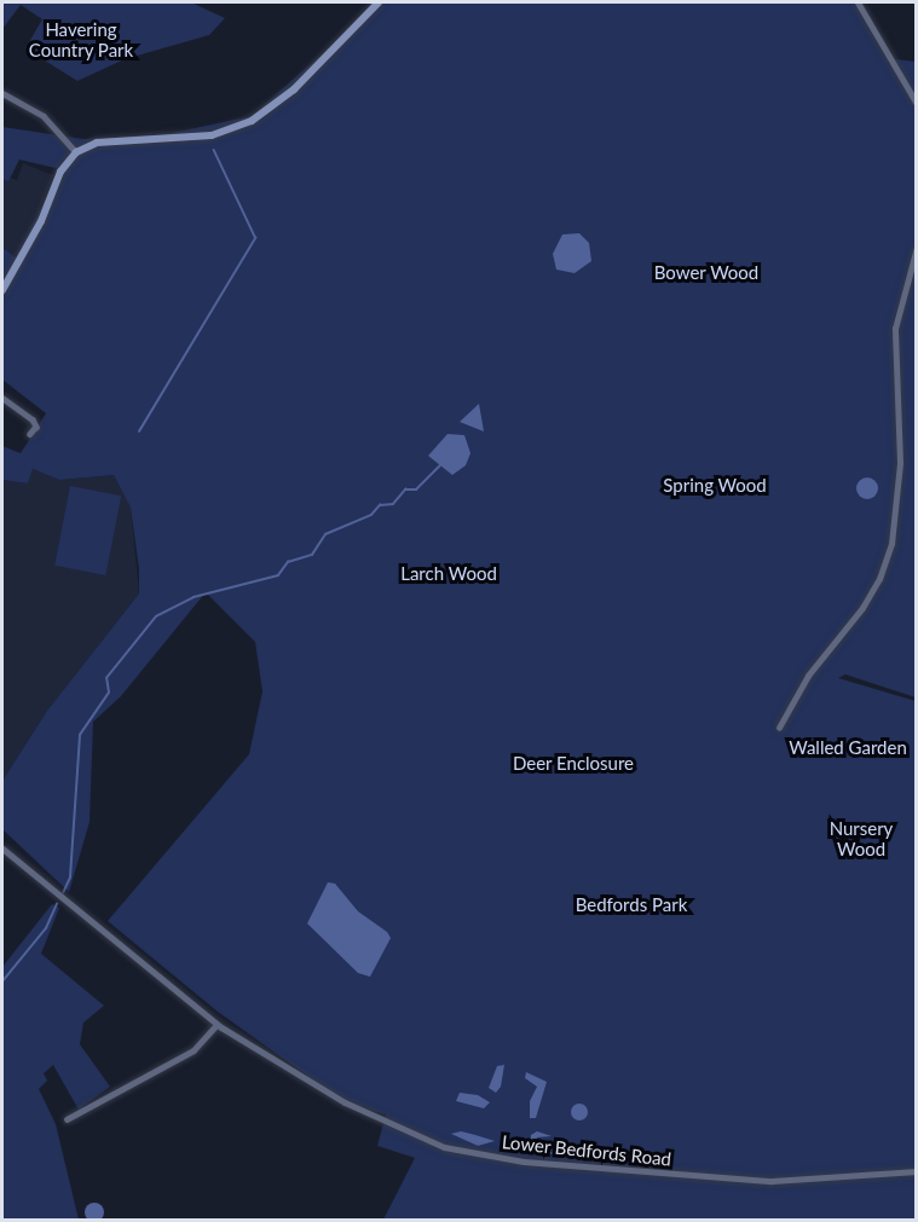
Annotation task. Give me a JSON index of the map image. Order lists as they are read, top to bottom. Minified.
{"streets":{"street":["Lower Bedfords Road"]},"parks":["Havering Country Park","Bower Wood","Spring Wood","Larch Wood","Walled Garden","Deer Enclosure","Nursery Wood","Bedfords Park"]}
